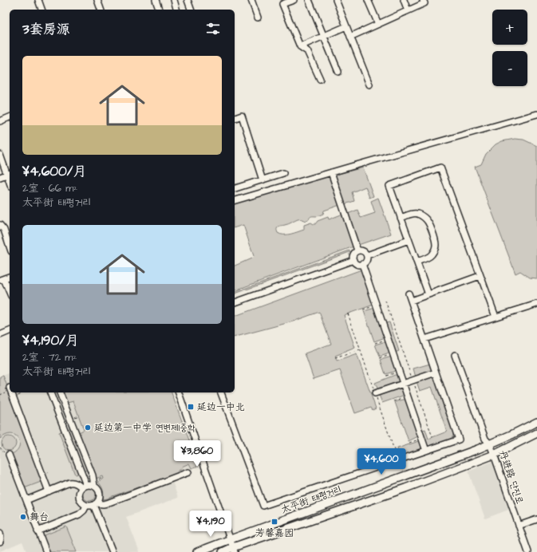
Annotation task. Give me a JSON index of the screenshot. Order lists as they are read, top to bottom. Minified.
{"streets":{"main road":["太平街 태평거리"],"street":["丹进路 단진로"]},"crossings":[["丹进路 단진로","太平街 태평거리"]],"places":{"transit":["延边一中北","芳馨嘉园"],"other":["延边第一中学 연변제1중학","舞台"]},"page":{"map_buttons":["+","−"],"heading":"3套房源","list":[{"name":"¥4,600/月","note":"2室 · 66 m² · 太平街 태평거리"},{"name":"¥4,190/月","note":"2室 · 72 m² · 太平街 태평거리"}],"price":["¥3,860","¥4,600","¥4,190"]}}
